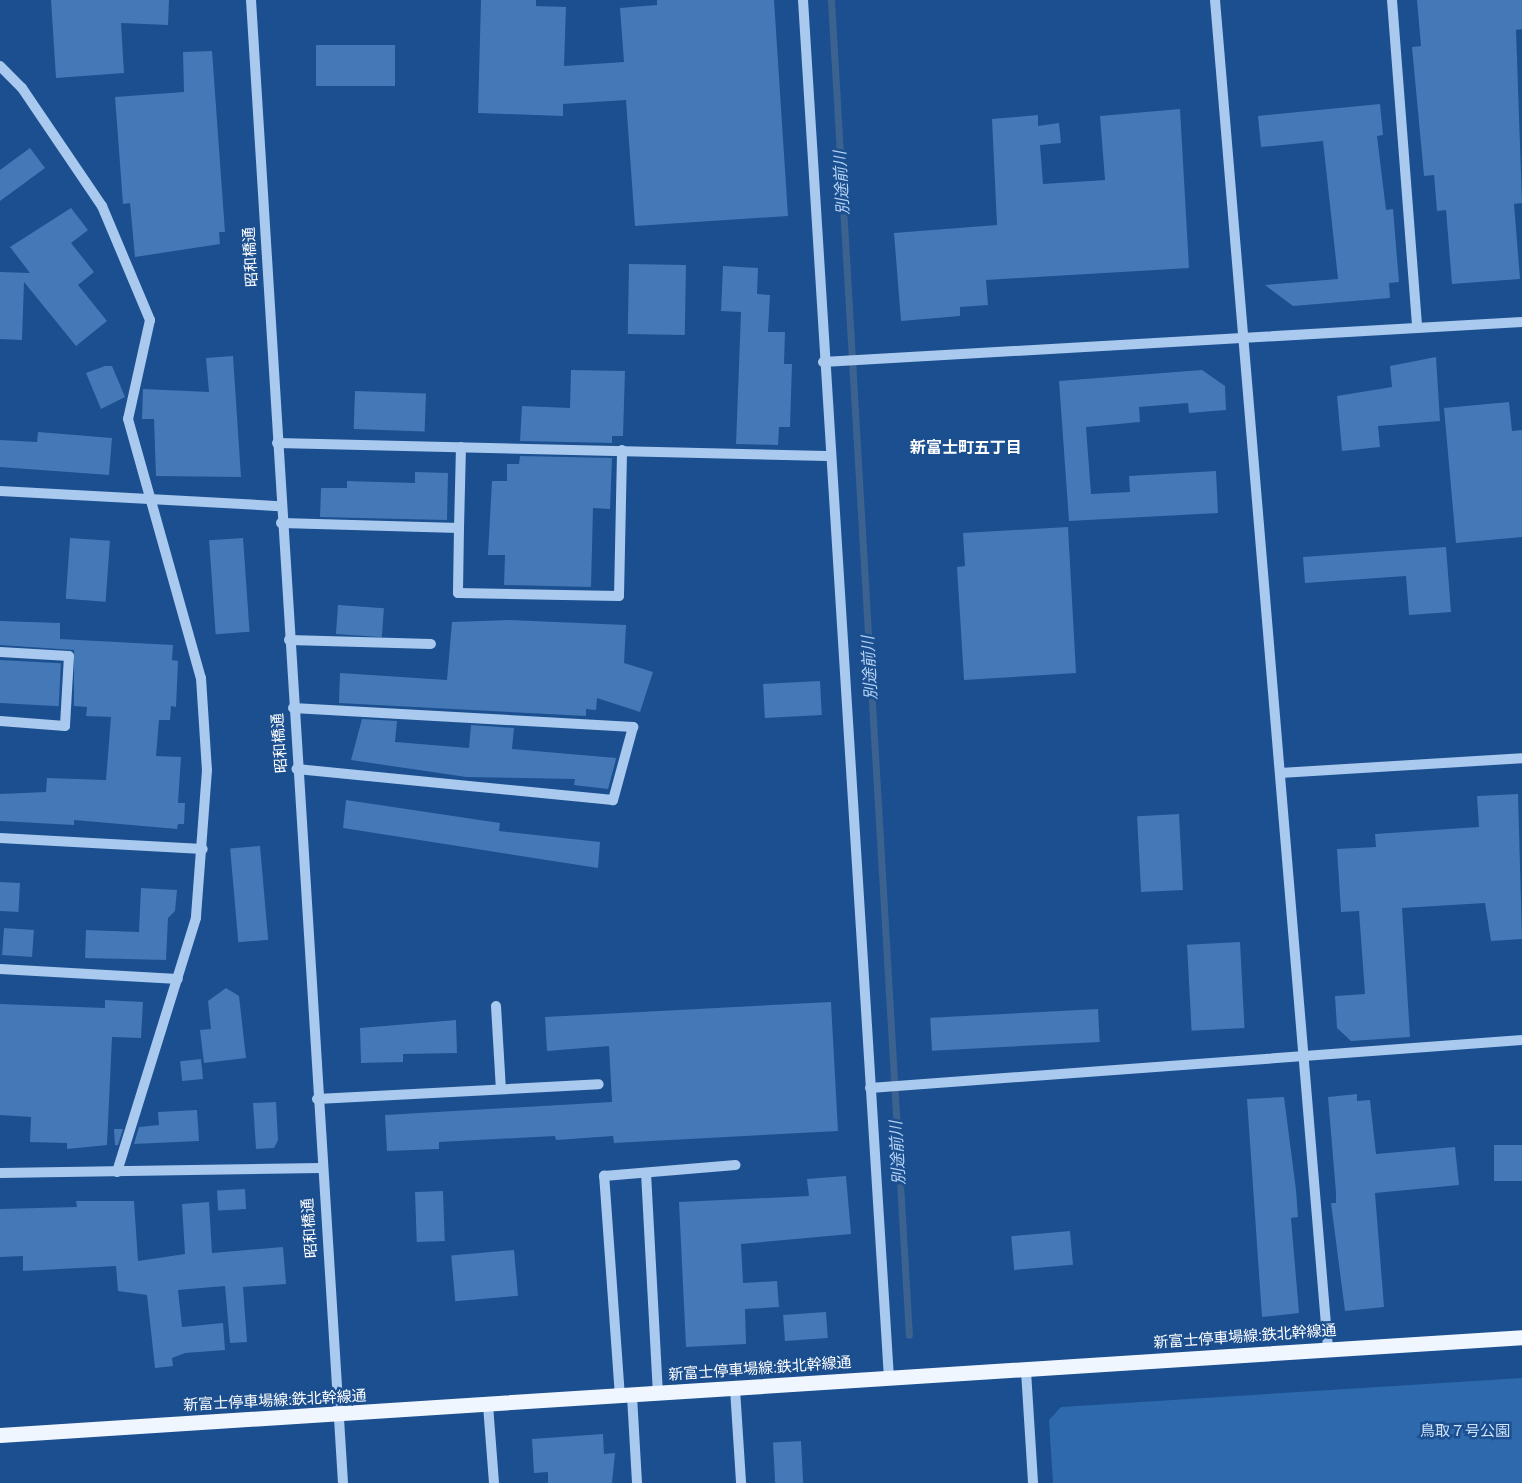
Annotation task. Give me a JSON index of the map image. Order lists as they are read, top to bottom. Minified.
{"streets":{"main road":["新富士停車場線:鉄北幹線通"],"street":["昭和橋通"]},"crossings":[["昭和橋通","新富士停車場線:鉄北幹線通"]],"districts":["新富士町五丁目"],"water":["別途前川"],"parks":["鳥取７号公園"]}
